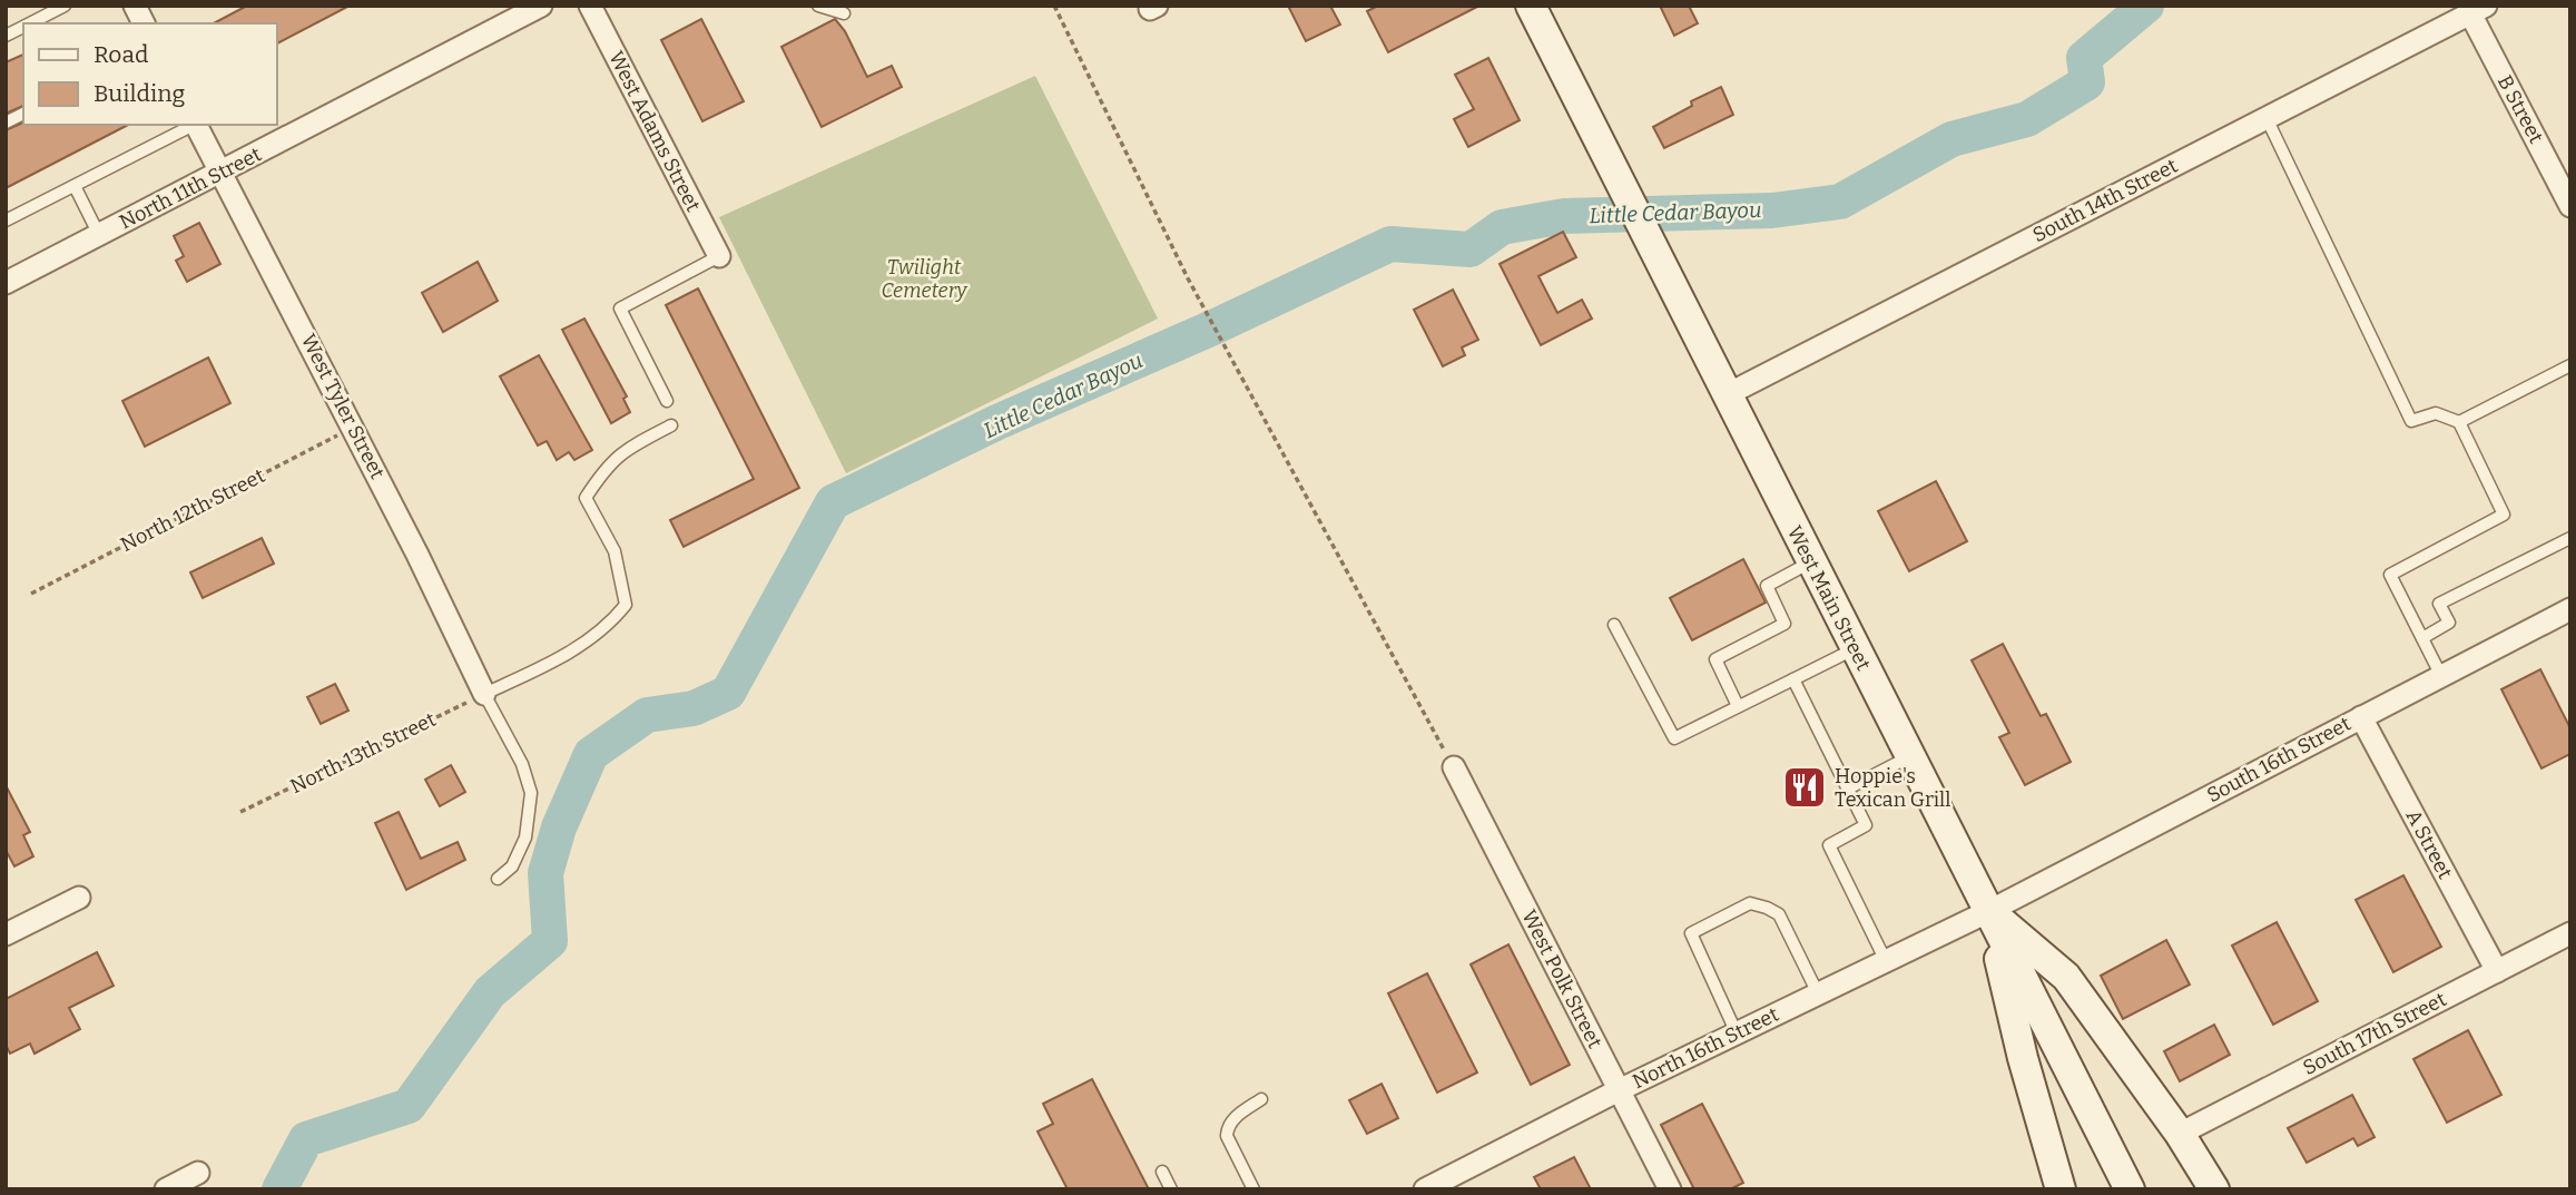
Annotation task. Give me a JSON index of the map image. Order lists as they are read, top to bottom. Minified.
{"streets":{"main road":["West Main Street"],"street":["B Street","West Adams Street","North 11th Street","South 14th Street","West Tyler Street","South 16th Street","A Street","West Polk Street","South 17th Street","North 16th Street"],"path":["North 12th Street","North 13th Street"]},"crossings":[["B Street","South 14th Street"],["North 11th Street","West Tyler Street"],["South 14th Street","West Main Street"],["West Tyler Street","North 12th Street"],["West Tyler Street","North 13th Street"],["West Main Street","South 16th Street"],["West Main Street","North 16th Street"],["South 16th Street","A Street"],["South 16th Street","North 16th Street"],["A Street","South 17th Street"],["West Polk Street","North 16th Street"]],"water":["Little Cedar Bayou"],"parks":["Twilight Cemetery"],"places":{"restaurant":["Hoppie's Texican Grill"]},"legend":["Road","Building"]}
